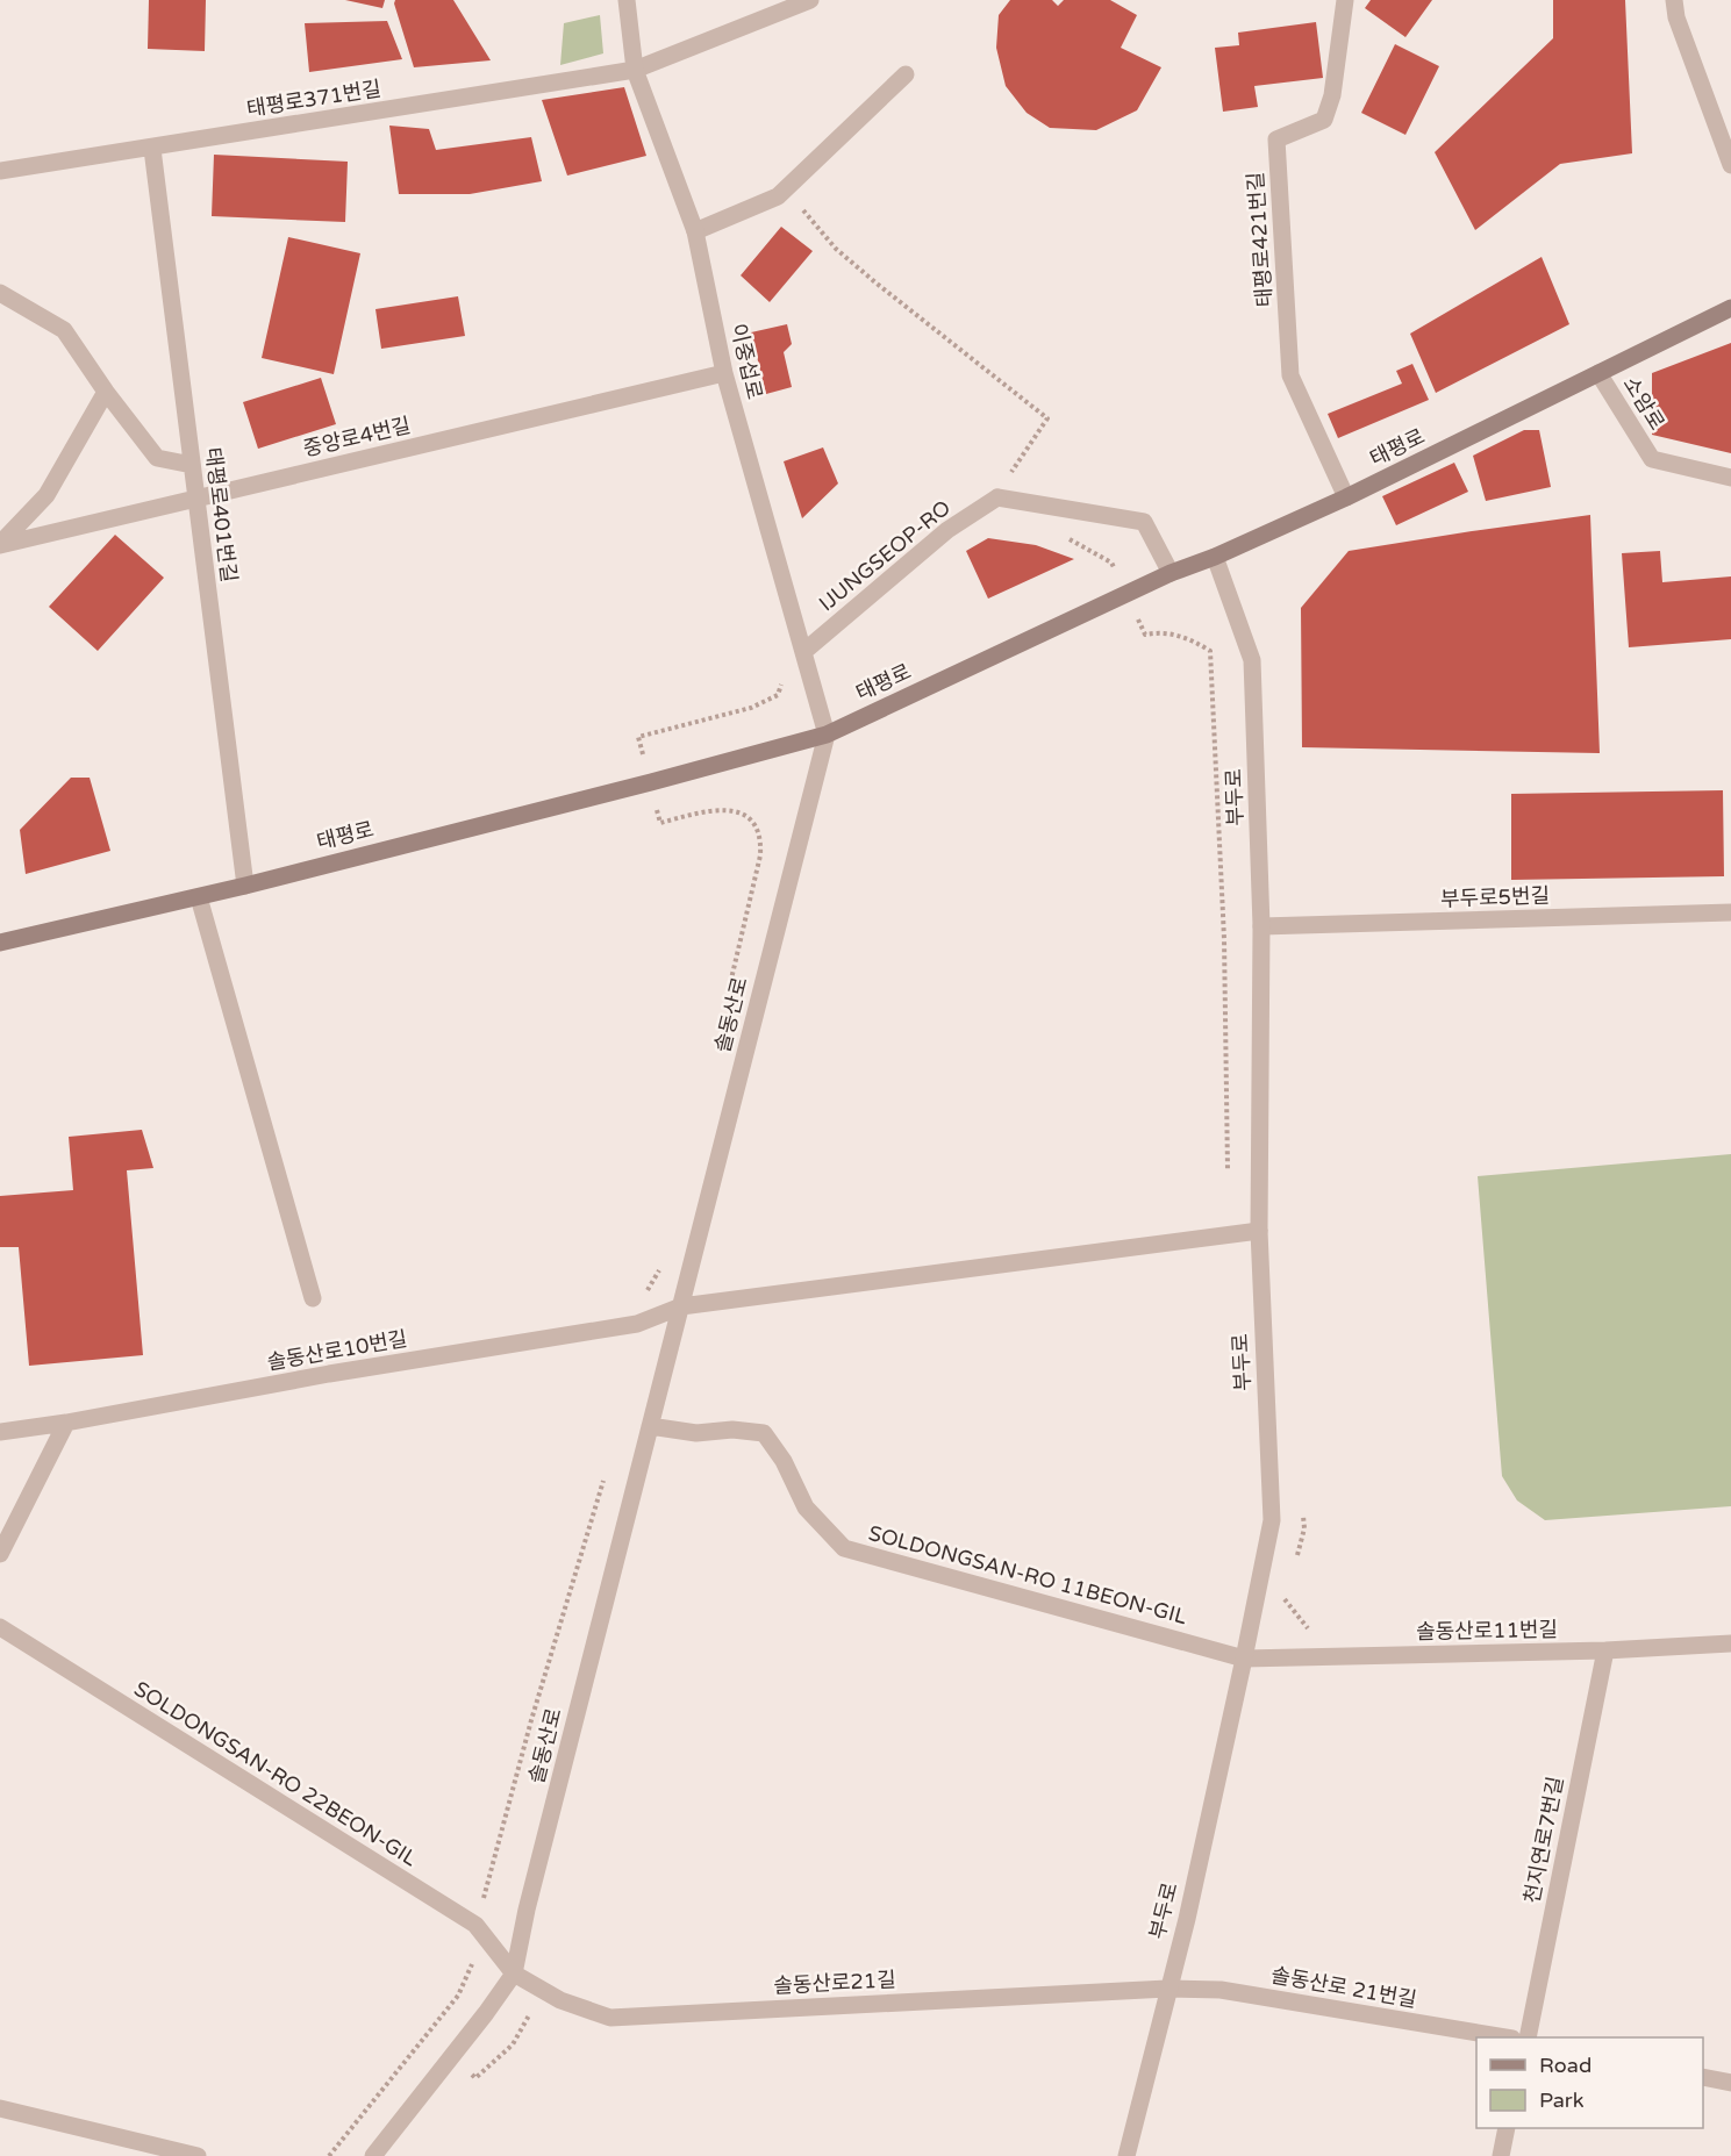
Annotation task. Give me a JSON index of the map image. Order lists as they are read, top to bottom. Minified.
{"streets":{"main road":["태평로"],"street":["태평로371번길","태평로421번길","이중섭로","소암로","중앙로4번길","태평로401번길","IJUNGSEOP-RO","부두로","부두로5번길","솔동산로","솔동산로10번길","SOLDONGSAN-RO 11BEON-GIL","솔동산로11번길","SOLDONGSAN-RO 22BEON-GIL","천지연로7번길","솔동산로21길","솔동산로 21번길"]},"crossings":[["태평로371번길","이중섭로"],["태평로371번길","태평로401번길"],["태평로421번길","태평로"],["이중섭로","중앙로4번길"],["이중섭로","태평로"],["이중섭로","IJUNGSEOP-RO"],["이중섭로","솔동산로"],["소암로","태평로"],["중앙로4번길","태평로401번길"],["태평로","태평로401번길"],["태평로","부두로"],["태평로","솔동산로"],["부두로","부두로5번길"],["부두로","SOLDONGSAN-RO 11BEON-GIL"],["부두로","솔동산로11번길"],["부두로","솔동산로21길"],["부두로","솔동산로 21번길"],["솔동산로","솔동산로10번길"],["솔동산로","SOLDONGSAN-RO 11BEON-GIL"],["솔동산로","SOLDONGSAN-RO 22BEON-GIL"],["솔동산로","솔동산로21길"],["SOLDONGSAN-RO 11BEON-GIL","솔동산로11번길"],["솔동산로11번길","천지연로7번길"],["SOLDONGSAN-RO 22BEON-GIL","솔동산로21길"],["솔동산로21길","솔동산로 21번길"]],"legend":["Road","Park"]}
